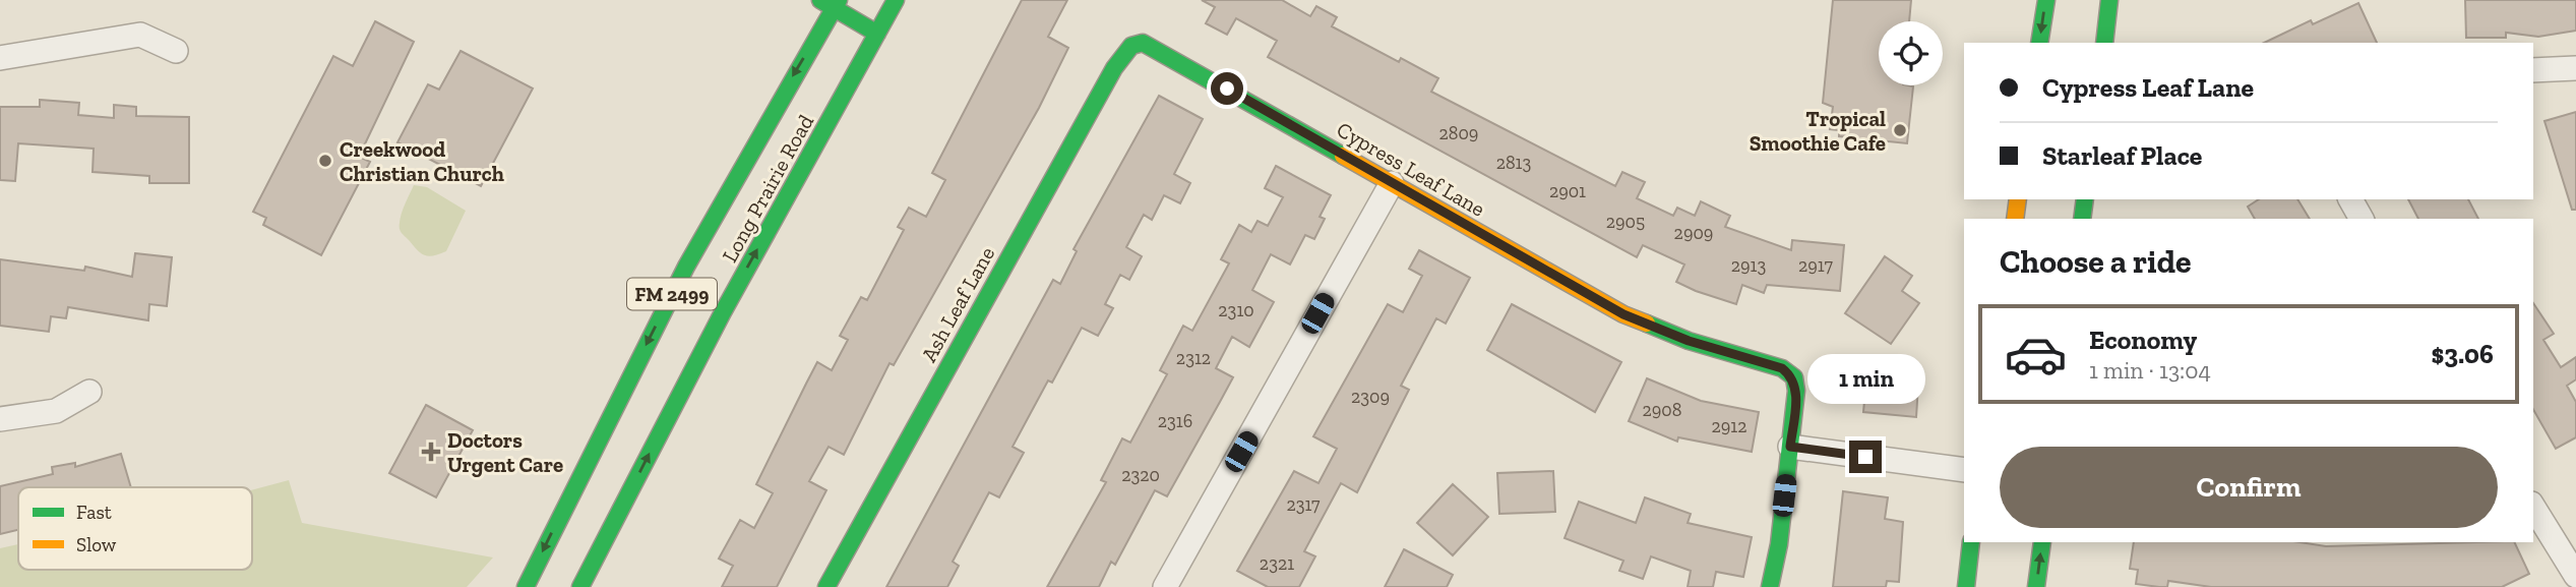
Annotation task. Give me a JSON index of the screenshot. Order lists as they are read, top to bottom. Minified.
{"streets":{"main road":["Cypress Leaf Lane","Long Prairie Road","FM 2499","Ash Leaf Lane"]},"crossings":[["Cypress Leaf Lane","Ash Leaf Lane"]],"places":{"other":["Tropical Smoothie Cafe","Creekwood Christian Church"],"health":["Doctors Urgent Care"]},"house_numbers":["2809","2813","2901","2905","2909","2913","2917","2310","2312","2309","2908","2316","2912","2320","2317","2321"],"legend":["Fast","Slow"],"page":{"banner":["Cypress Leaf Lane","Starleaf Place"],"heading":"Choose a ride","list":[{"name":"Economy","note":"1 min · 13:04","value":"$3.06"}],"bubble":"1 min","buttons":"Confirm"}}
